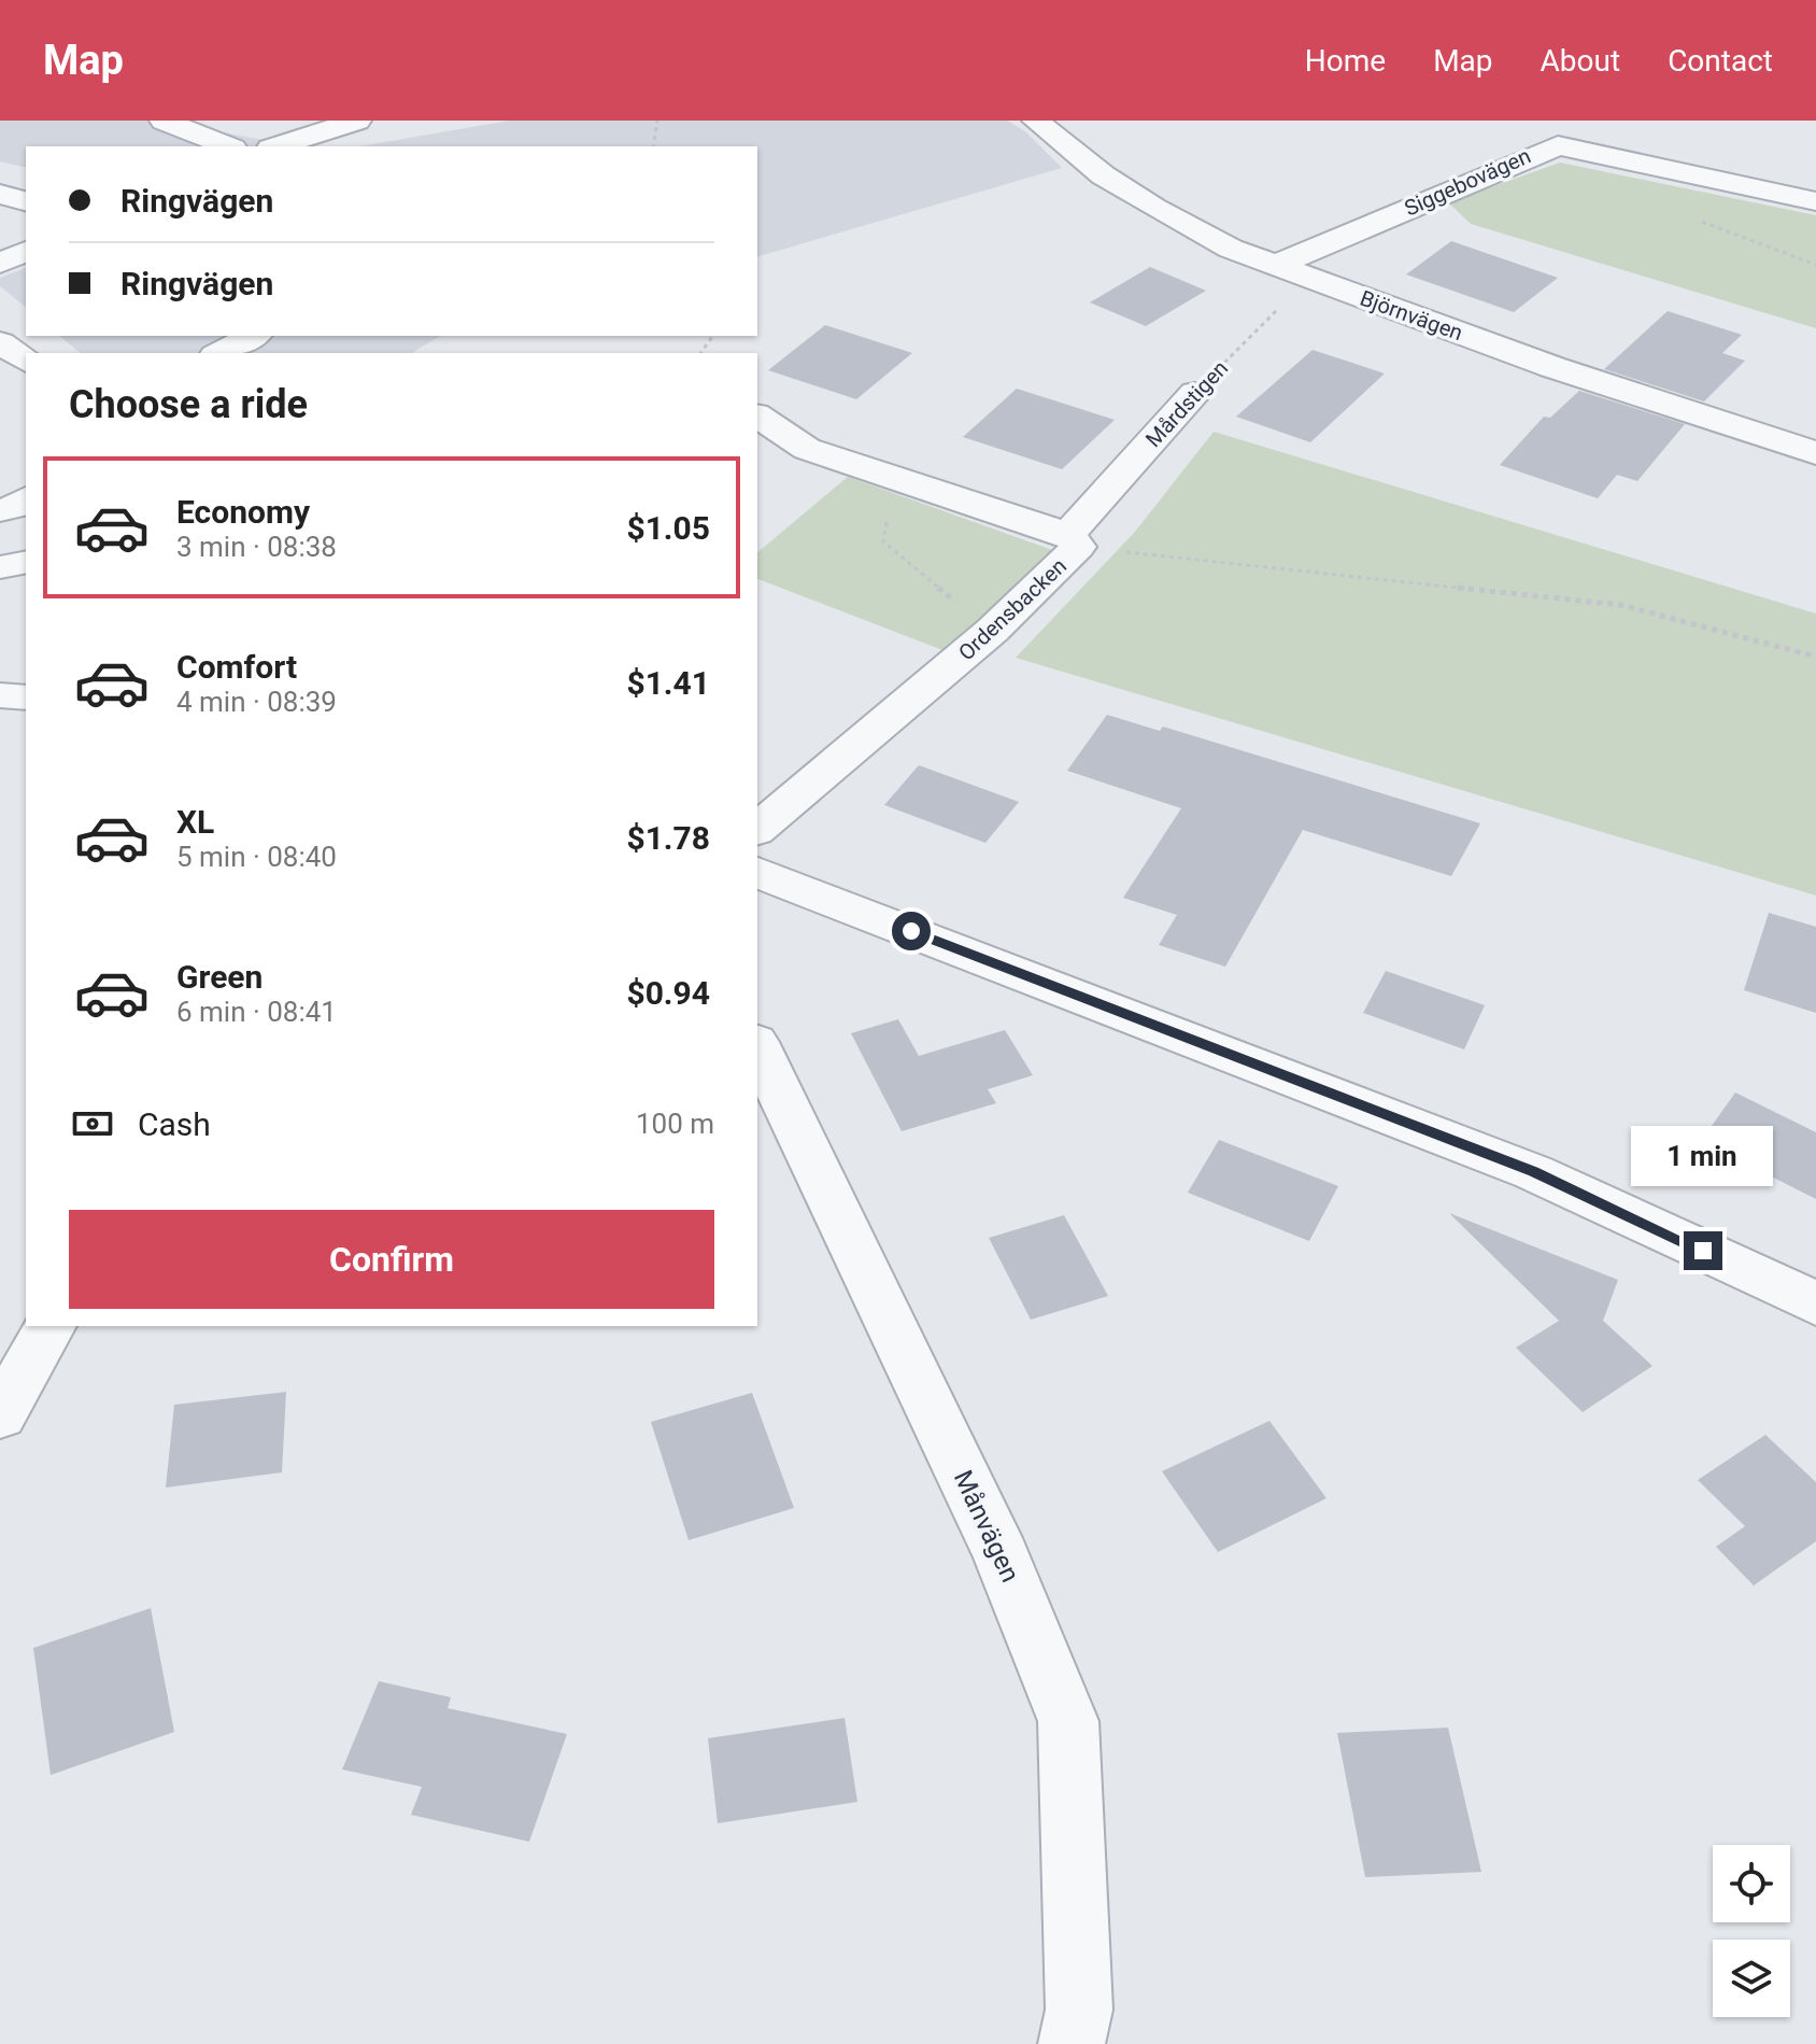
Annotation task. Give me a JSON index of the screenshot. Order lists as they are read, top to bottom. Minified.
{"streets":{"street":["Siggebovägen","Björnvägen","Mårdstigen","Ordensbacken","Månvägen"]},"crossings":[["Siggebovägen","Björnvägen"],["Björnvägen","Mårdstigen"],["Mårdstigen","Ordensbacken"]],"page":{"header":"Map","nav":["Home","Map","About","Contact"],"banner":["Ringvägen","Ringvägen"],"heading":"Choose a ride","list":[{"name":"Economy","note":"3 min · 08:38","value":"$1.05"},{"name":"Comfort","note":"4 min · 08:39","value":"$1.41"},{"name":"XL","note":"5 min · 08:40","value":"$1.78"},{"name":"Green","note":"6 min · 08:41","value":"$0.94"}],"pay":["Cash","100 m"],"bubble":"1 min","buttons":"Confirm"}}
